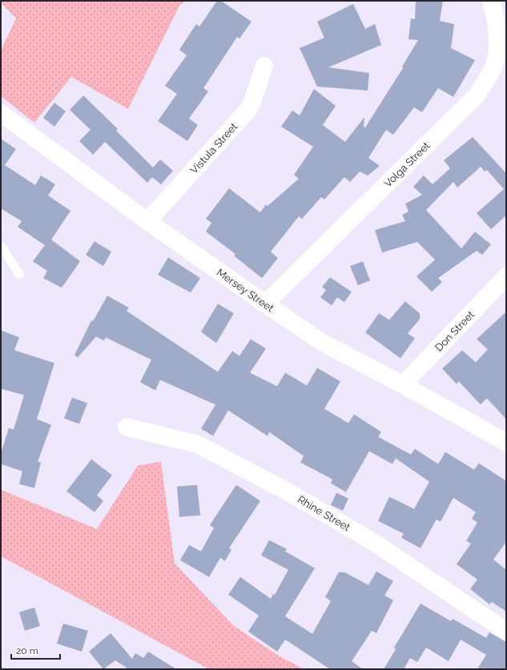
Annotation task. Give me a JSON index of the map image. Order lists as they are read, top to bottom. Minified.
{"streets":{"street":["Vistula Street","Volga Street","Mersey Street","Don Street","Rhine Street"]},"crossings":[["Vistula Street","Mersey Street"],["Volga Street","Mersey Street"],["Mersey Street","Don Street"]],"scale_bar":"20 m"}
